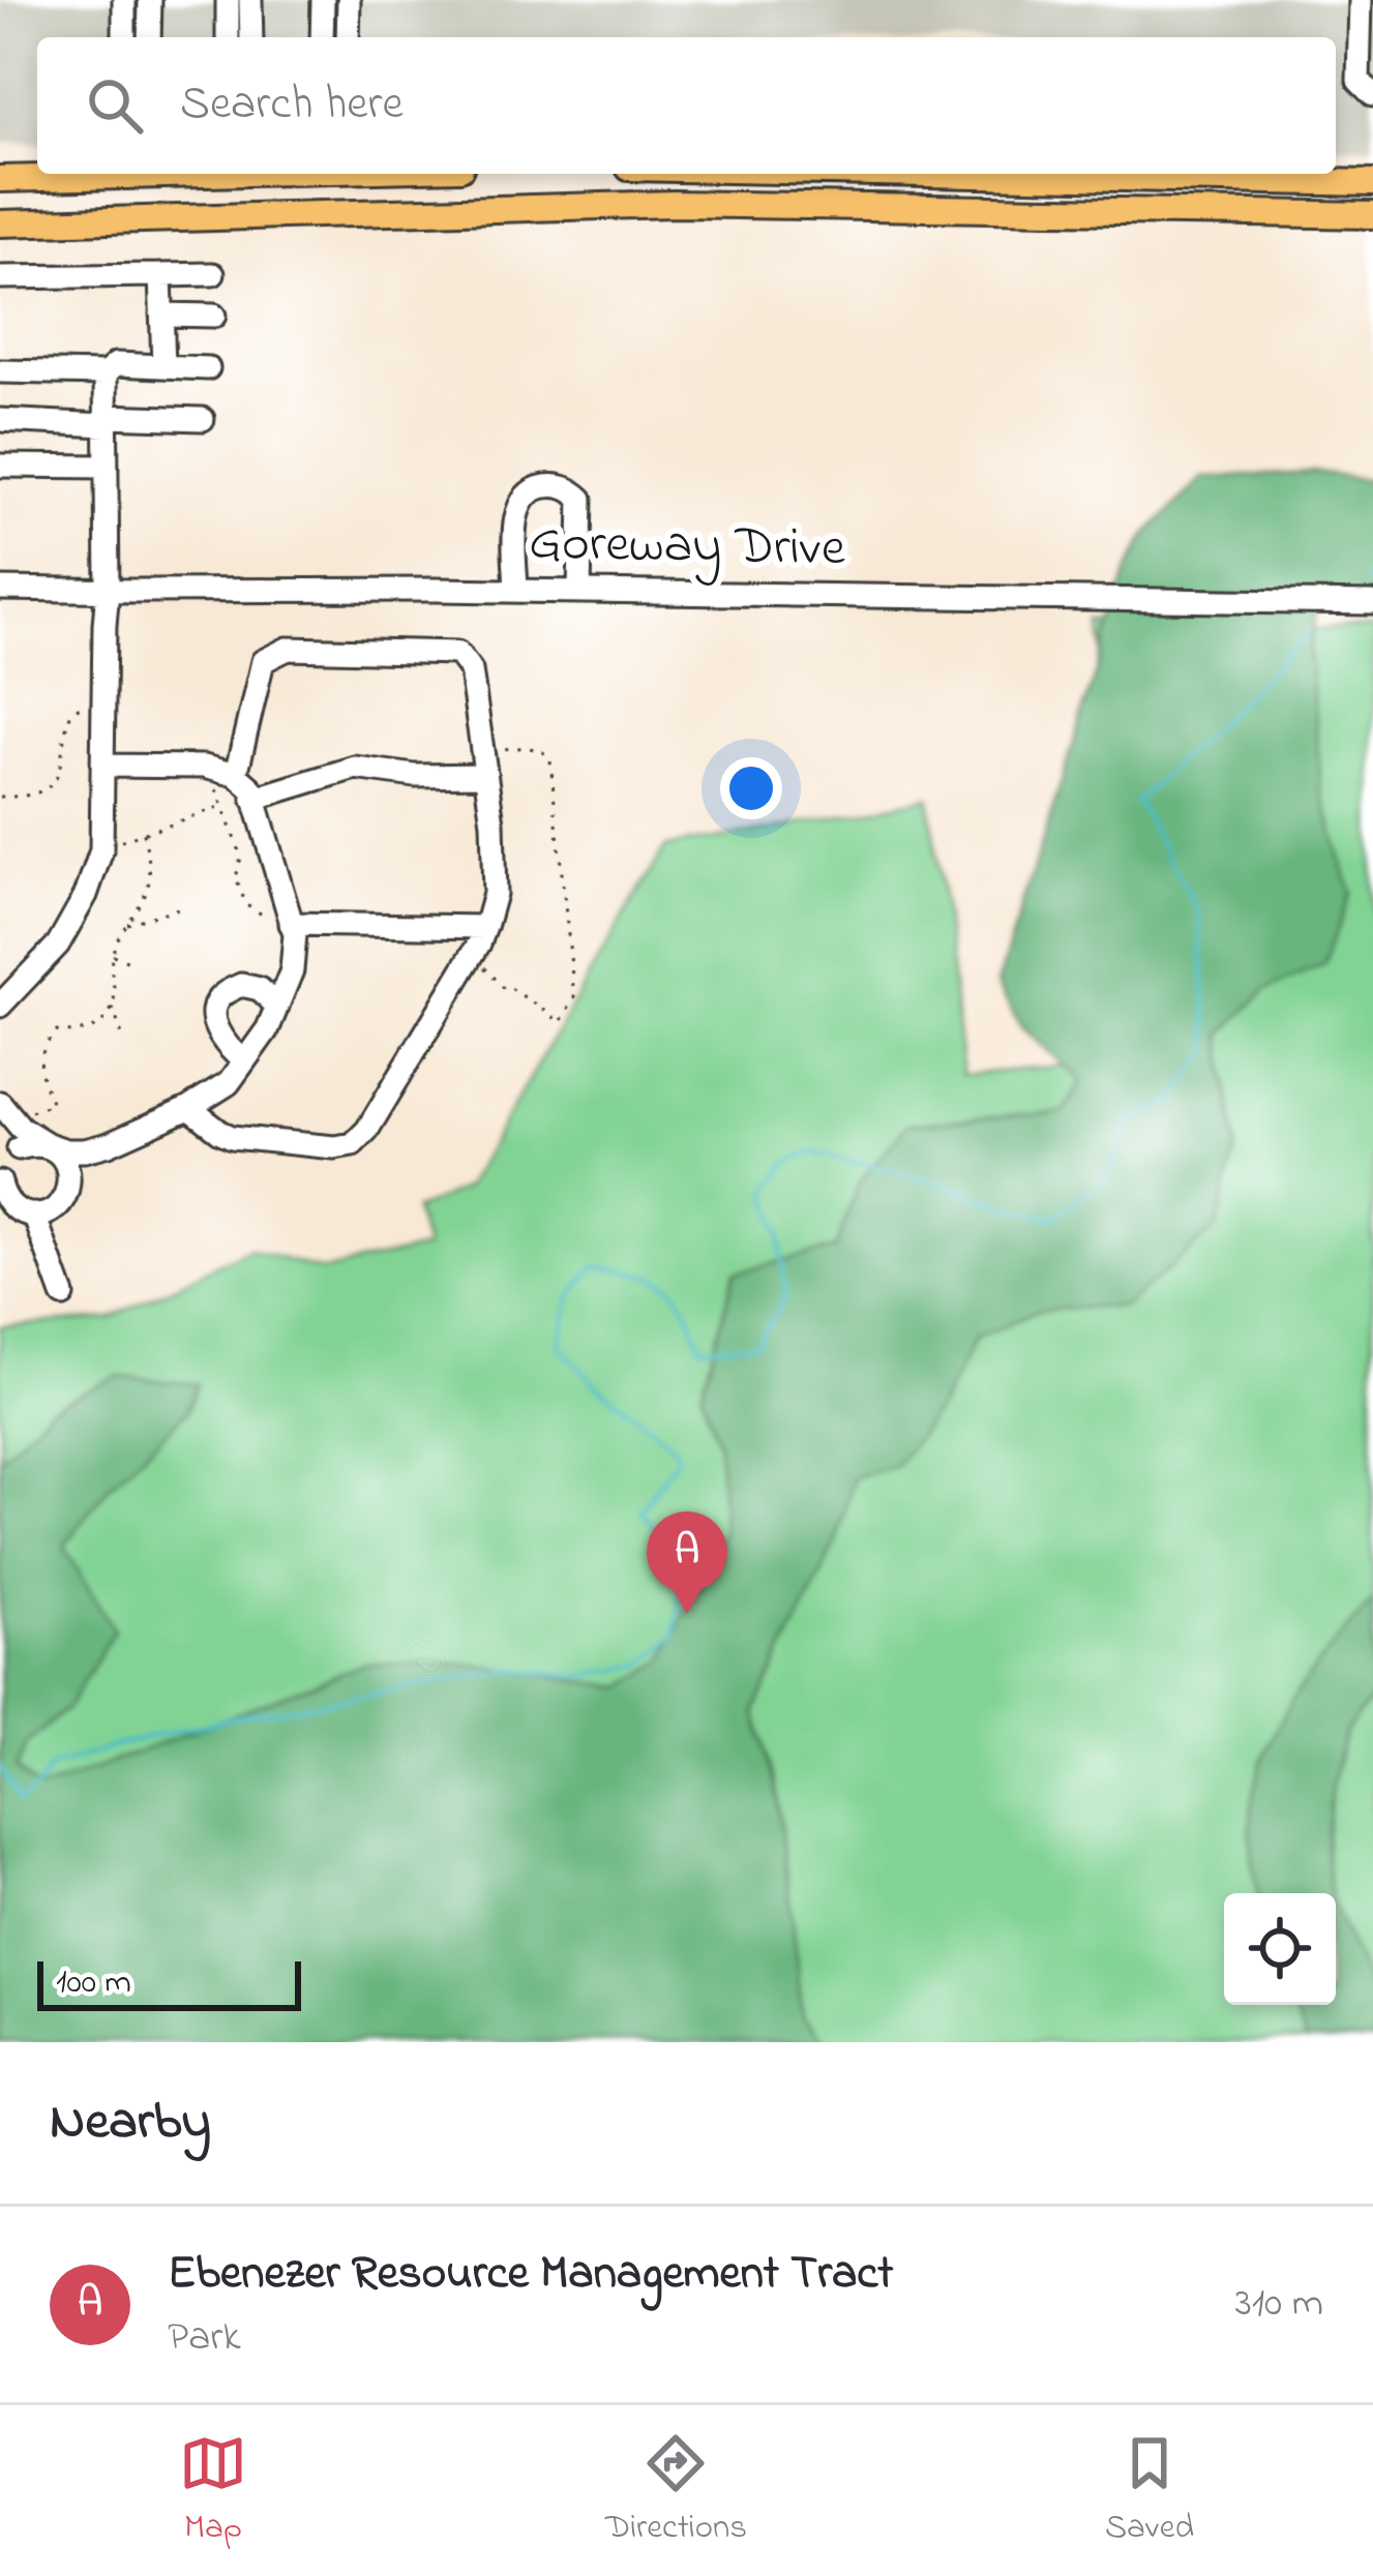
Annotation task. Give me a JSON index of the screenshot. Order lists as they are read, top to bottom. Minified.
{"streets":{"street":["Goreway Drive"]},"scale_bar":"100 m","page":{"search":"Search here","pins":"A","scale":"100 m","heading":"Nearby","list":[{"mark":"A","name":"Ebenezer Resource Management Tract","note":"Park","value":"310 m"}],"nav":["Map","Directions","Saved"]}}
